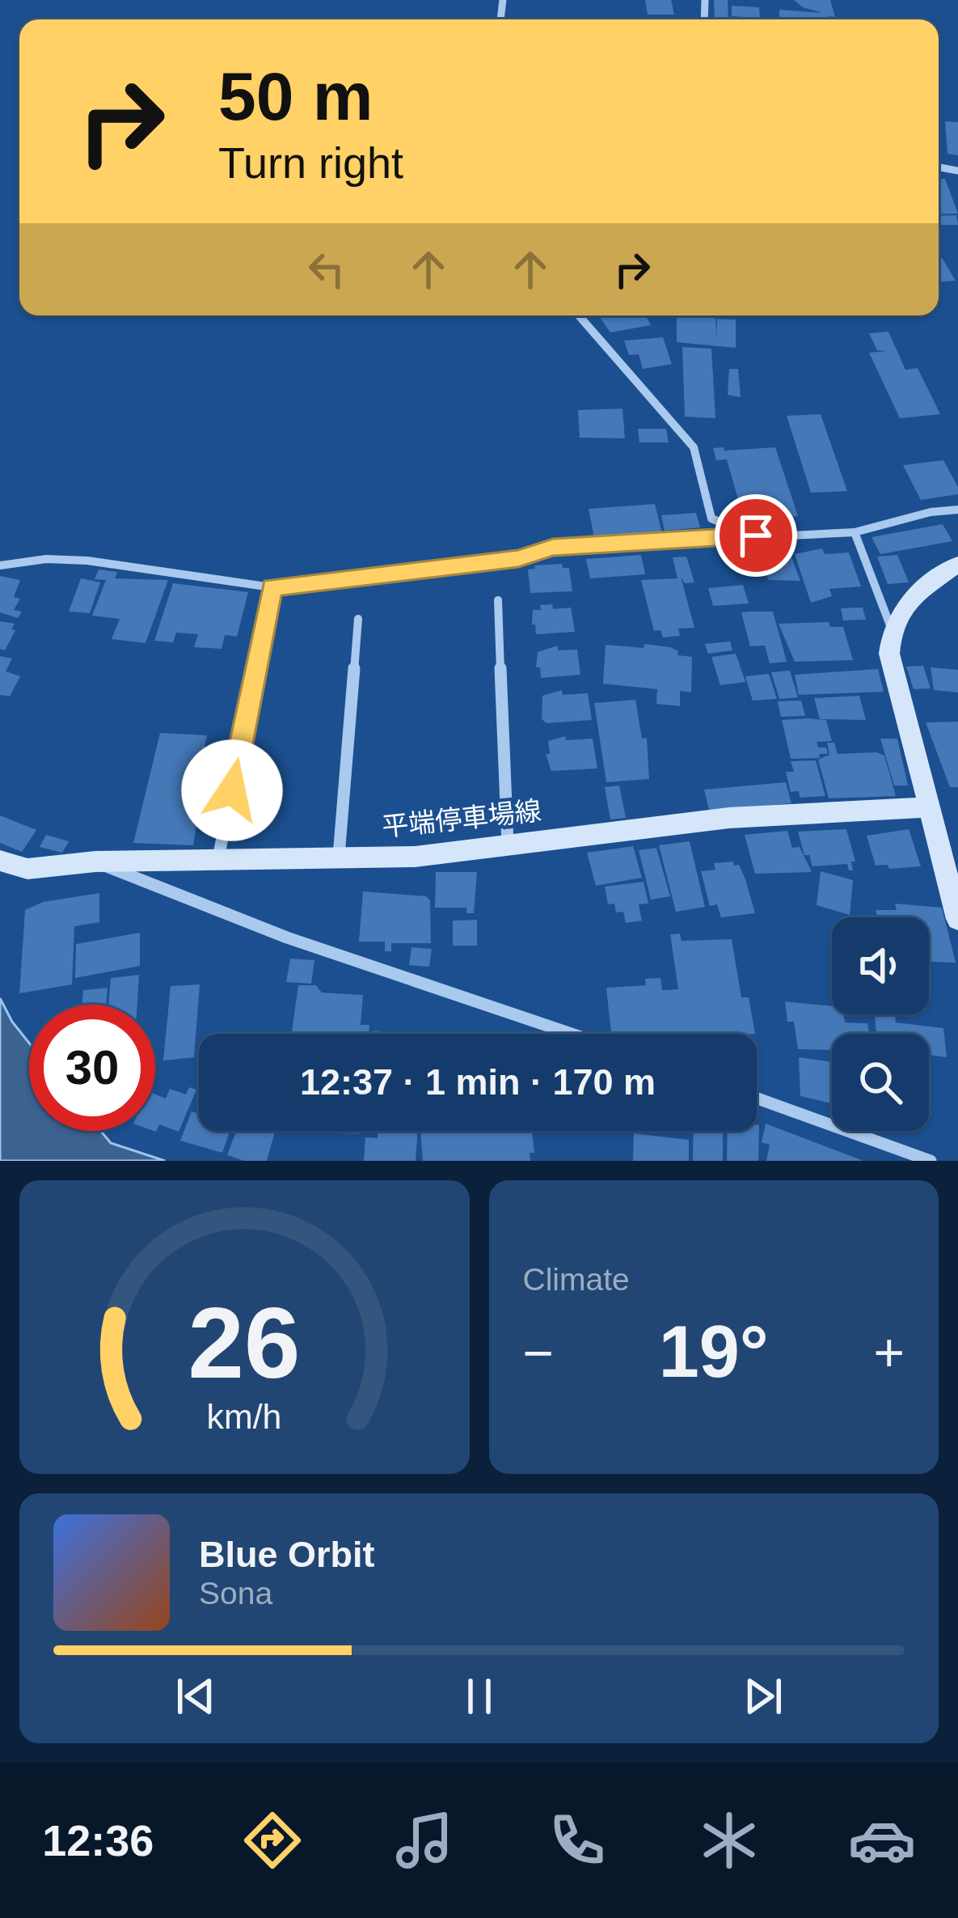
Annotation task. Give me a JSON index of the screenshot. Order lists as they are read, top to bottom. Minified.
{"streets":{"main road":["平端停車場線"]},"page":{"turn":["50 m","Turn right"],"limit":"30","trip":"12:37 · 1 min · 170 m","tile":"Climate","heat":["−","19°","+"],"song":["Blue Orbit","Sona"],"tabs":"12:36","gauge":["26","km/h"]}}
